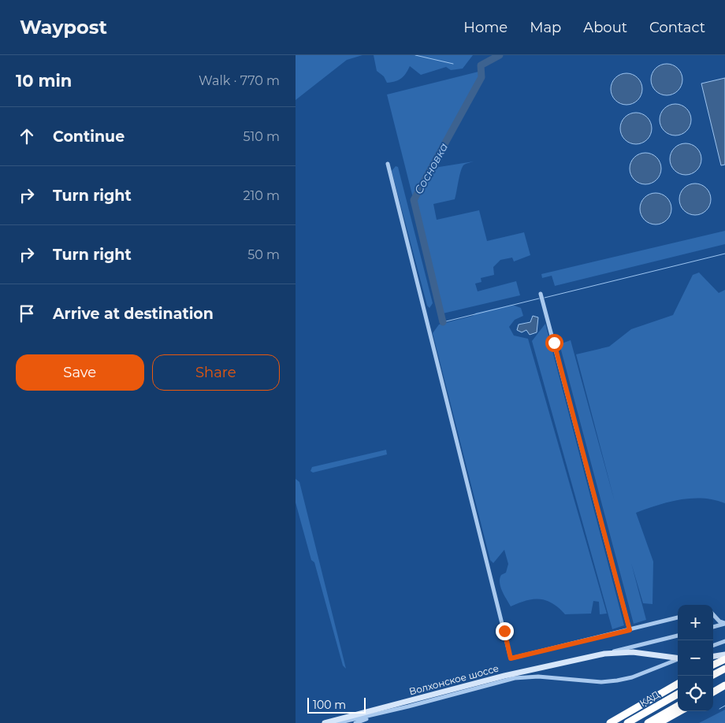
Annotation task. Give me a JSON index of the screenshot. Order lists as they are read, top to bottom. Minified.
{"streets":{"highway":["КАД"],"main road":["Волхонское шоссе"]},"water":["Сосновка"],"scale_bar":"100 m","page":{"header":"Waypost","nav":["Home","Map","About","Contact"],"heading":["10 min","Walk · 770 m"],"list":[["Continue","510 m"],["Turn right","210 m"],["Turn right","50 m"],"Arrive at destination"],"buttons":["Save","Share"],"map_buttons":["+","−"],"scale":"100 m"}}
